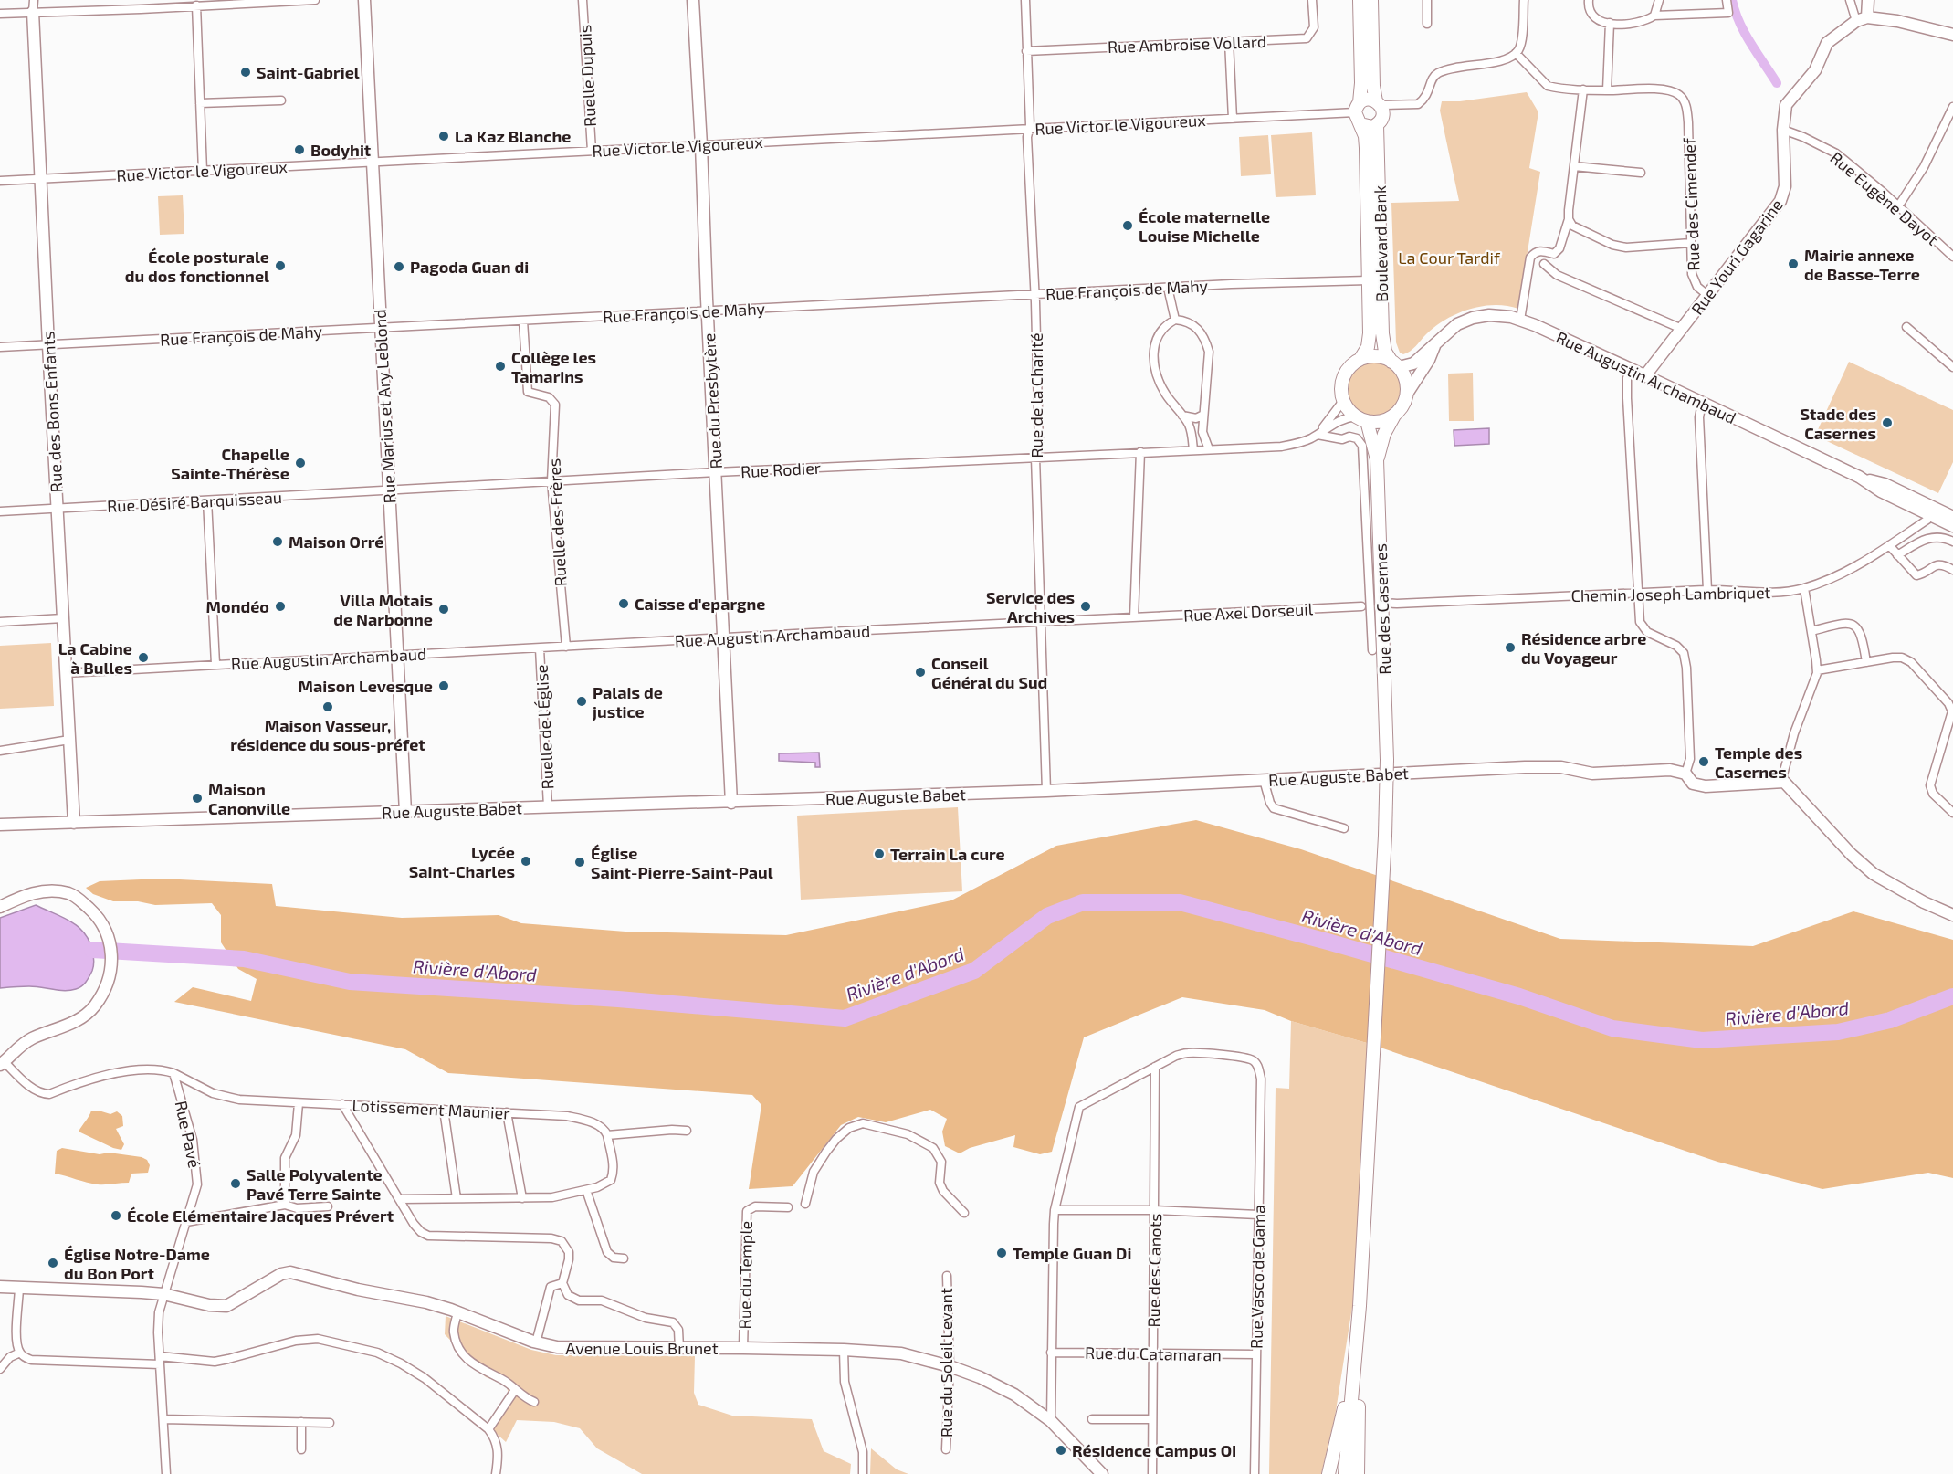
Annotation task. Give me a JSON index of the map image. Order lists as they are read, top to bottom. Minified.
{"streets":{"main road":["Boulevard Bank","Rue des Casernes"],"street":["Rue Ambroise Vollard","Ruelle Dupuis","Rue Victor le Vigoureux","Rue Eugène Dayot","Rue des Cimendef","Rue Youri Gagarine","Rue François de Mahy","Rue Augustin Archambaud","Rue de la Charité","Rue du Presbytère","Rue Marius et Ary Leblond","Rue des Bons Enfants","Rue Rodier","Rue Désiré Barquisseau","Ruelle des Frères","Chemin Joseph Lambriquet","Rue Axel Dorseuil","Ruelle de l'Église","Rue Auguste Babet","Lotissement Maunier","Rue Pavé","Rue des Canots","Rue du Temple","Rue Vasco de Gama","Avenue Louis Brunet","Rue du Catamaran","Rue du Soleil Levant"]},"crossings":[["Rue Ambroise Vollard","Rue de la Charité"],["Ruelle Dupuis","Rue Victor le Vigoureux"],["Rue Victor le Vigoureux","Boulevard Bank"],["Rue Victor le Vigoureux","Rue de la Charité"],["Rue Victor le Vigoureux","Rue du Presbytère"],["Rue Victor le Vigoureux","Rue Marius et Ary Leblond"],["Rue Victor le Vigoureux","Rue des Bons Enfants"],["Rue Eugène Dayot","Rue Youri Gagarine"],["Rue des Cimendef","Rue Youri Gagarine"],["Boulevard Bank","Rue François de Mahy"],["Boulevard Bank","Rue Augustin Archambaud"],["Rue Youri Gagarine","Rue Augustin Archambaud"],["Rue François de Mahy","Rue de la Charité"],["Rue François de Mahy","Rue du Presbytère"],["Rue François de Mahy","Rue Marius et Ary Leblond"],["Rue François de Mahy","Rue des Bons Enfants"],["Rue François de Mahy","Ruelle des Frères"],["Rue Augustin Archambaud","Rue de la Charité"],["Rue Augustin Archambaud","Rue du Presbytère"],["Rue Augustin Archambaud","Rue Marius et Ary Leblond"],["Rue Augustin Archambaud","Rue des Bons Enfants"],["Rue Augustin Archambaud","Ruelle des Frères"],["Rue Augustin Archambaud","Chemin Joseph Lambriquet"],["Rue Augustin Archambaud","Rue Axel Dorseuil"],["Rue Augustin Archambaud","Ruelle de l'Église"],["Rue de la Charité","Rue Rodier"],["Rue de la Charité","Rue Auguste Babet"],["Rue du Presbytère","Rue Rodier"],["Rue du Presbytère","Rue Auguste Babet"],["Rue Marius et Ary Leblond","Rue Rodier"],["Rue Marius et Ary Leblond","Rue Désiré Barquisseau"],["Rue Marius et Ary Leblond","Rue Auguste Babet"],["Rue des Bons Enfants","Rue Désiré Barquisseau"],["Rue des Bons Enfants","Rue Auguste Babet"],["Rue Rodier","Rue Désiré Barquisseau"],["Rue Rodier","Ruelle des Frères"],["Chemin Joseph Lambriquet","Rue des Casernes"],["Ruelle de l'Église","Rue Auguste Babet"],["Lotissement Maunier","Rue Pavé"],["Rue Pavé","Avenue Louis Brunet"],["Rue des Canots","Rue Vasco de Gama"],["Rue des Canots","Rue du Catamaran"],["Rue du Temple","Avenue Louis Brunet"],["Rue Vasco de Gama","Rue du Catamaran"],["Avenue Louis Brunet","Rue du Soleil Levant"]],"water":["Rivière d'Abord"],"parks":["La Cour Tardif"],"places":["Saint-Gabriel","La Kaz Blanche","Bodyhit","École maternelle Louise Michelle","Mairie annexe de Basse-Terre","École posturale du dos fonctionnel","Pagoda Guan di","Collège les Tamarins","Stade des Casernes","Chapelle Sainte-Thérèse","Maison Orré","Caisse d'epargne","Mondéo","Service des Archives","Villa Motais de Narbonne","Résidence arbre du Voyageur","La Cabine à Bulles","Conseil Général du Sud","Maison Levesque","Palais de justice","Maison Vasseur, résidence du sous-préfet","Temple des Casernes","Maison Canonville","Terrain La cure","Lycée Saint-Charles","Église Saint-Pierre-Saint-Paul","Salle Polyvalente Pavé Terre Sainte","École Elémentaire Jacques Prévert","Temple Guan Di","Église Notre-Dame du Bon Port","Résidence Campus OI"]}
